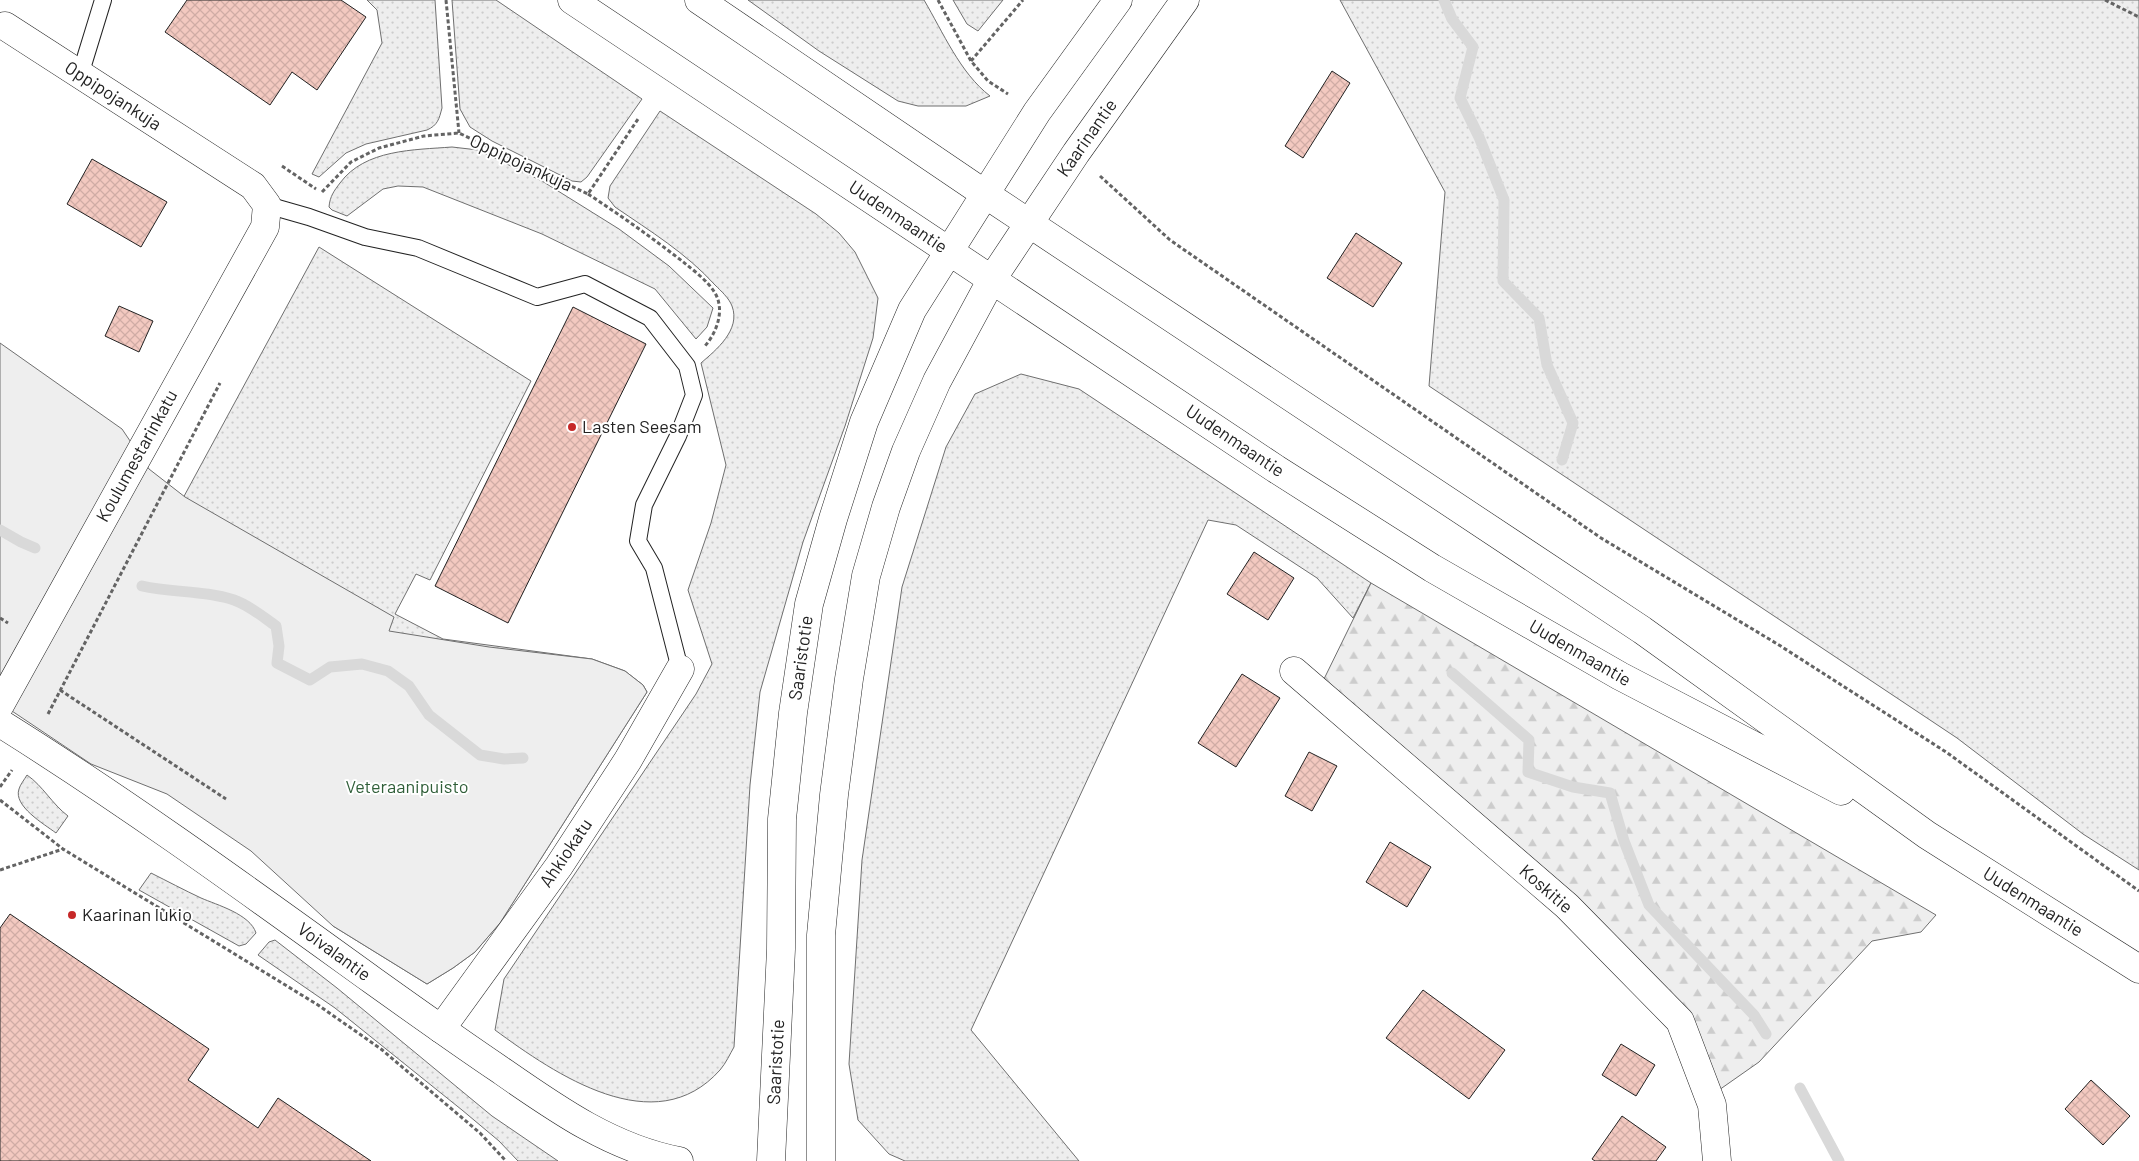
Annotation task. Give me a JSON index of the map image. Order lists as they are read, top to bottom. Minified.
{"streets":{"main road":["Oppipojankuja","Kaarinantie","Uudenmaantie","Koulumestarinkatu","Saaristotie","Ahkiokatu","Koskitie","Voivalantie"]},"crossings":[["Oppipojankuja","Koulumestarinkatu"],["Kaarinantie","Uudenmaantie"],["Uudenmaantie","Saaristotie"],["Ahkiokatu","Voivalantie"]],"parks":["Veteraanipuisto"],"places":["Lasten Seesam","Kaarinan lukio"]}
